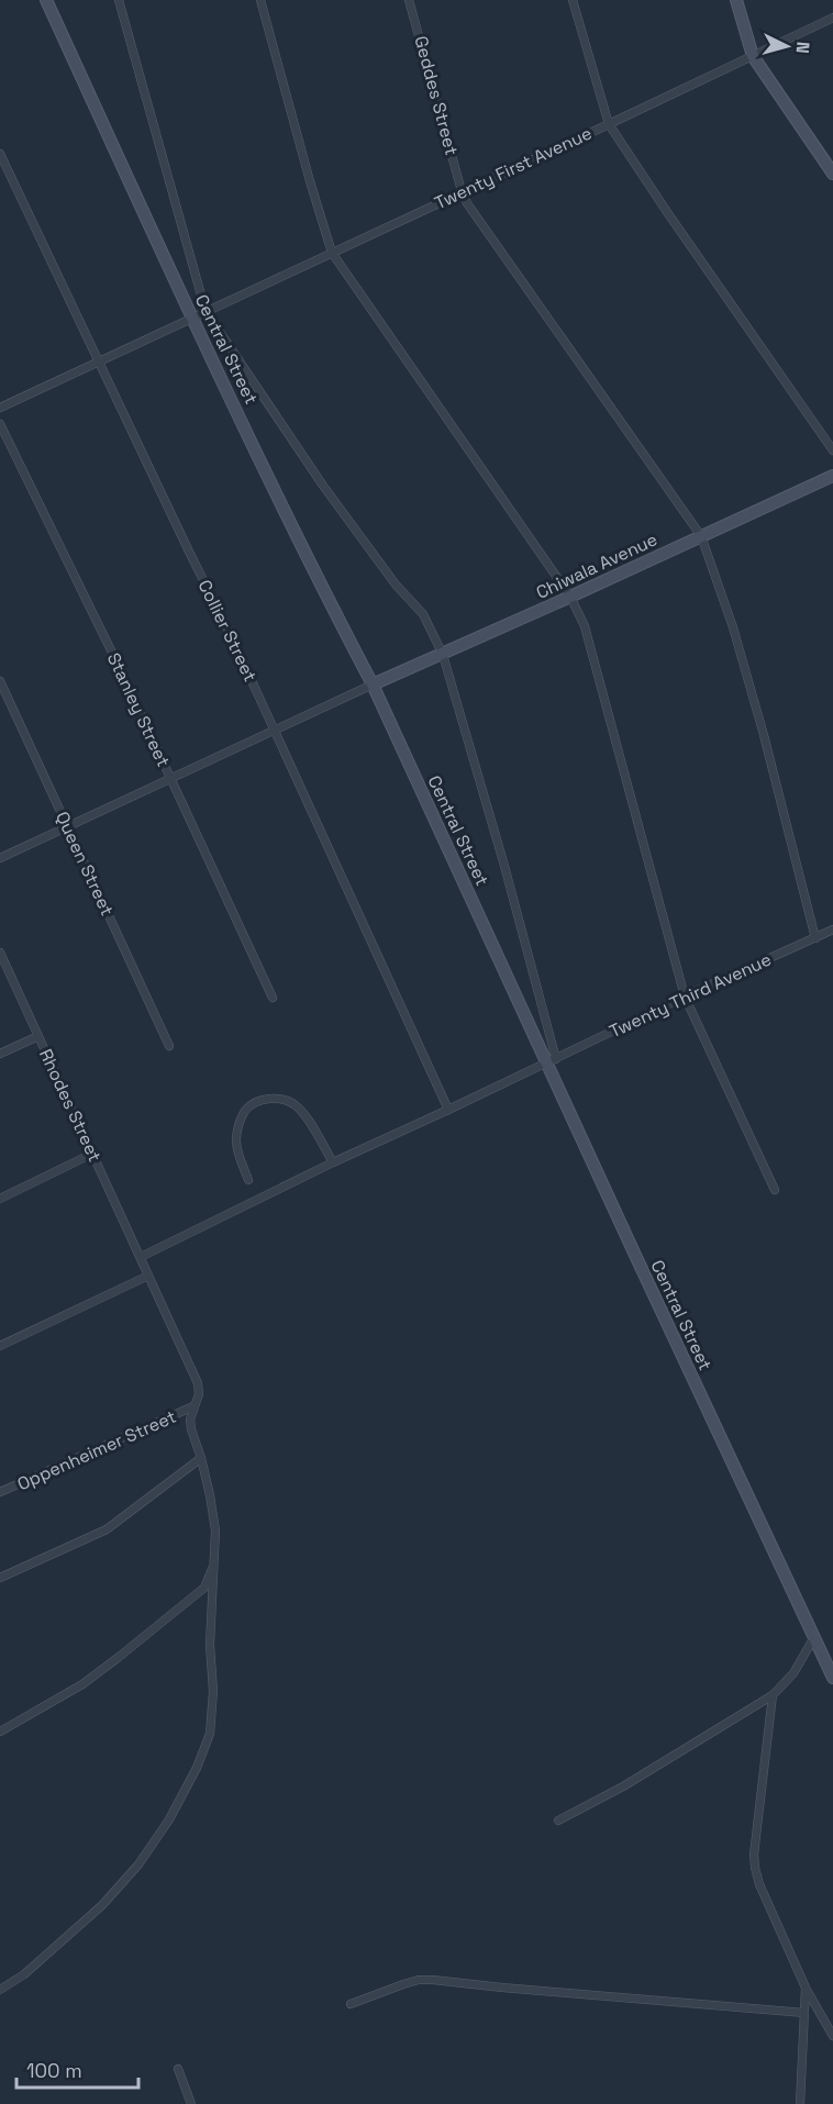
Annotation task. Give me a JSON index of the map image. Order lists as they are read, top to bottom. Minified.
{"streets":{"street":["Geddes Street","Twenty First Avenue","Central Street","Chiwala Avenue","Collier Street","Stanley Street","Queen Street","Twenty Third Avenue","Rhodes Street","Oppenheimer Street"]},"crossings":[["Geddes Street","Twenty First Avenue"],["Geddes Street","Chiwala Avenue"],["Geddes Street","Twenty Third Avenue"],["Twenty First Avenue","Central Street"],["Twenty First Avenue","Collier Street"],["Central Street","Chiwala Avenue"],["Central Street","Twenty Third Avenue"],["Collier Street","Twenty Third Avenue"],["Twenty Third Avenue","Rhodes Street"],["Rhodes Street","Oppenheimer Street"]],"scale_bar":"100 m","north":"right"}
